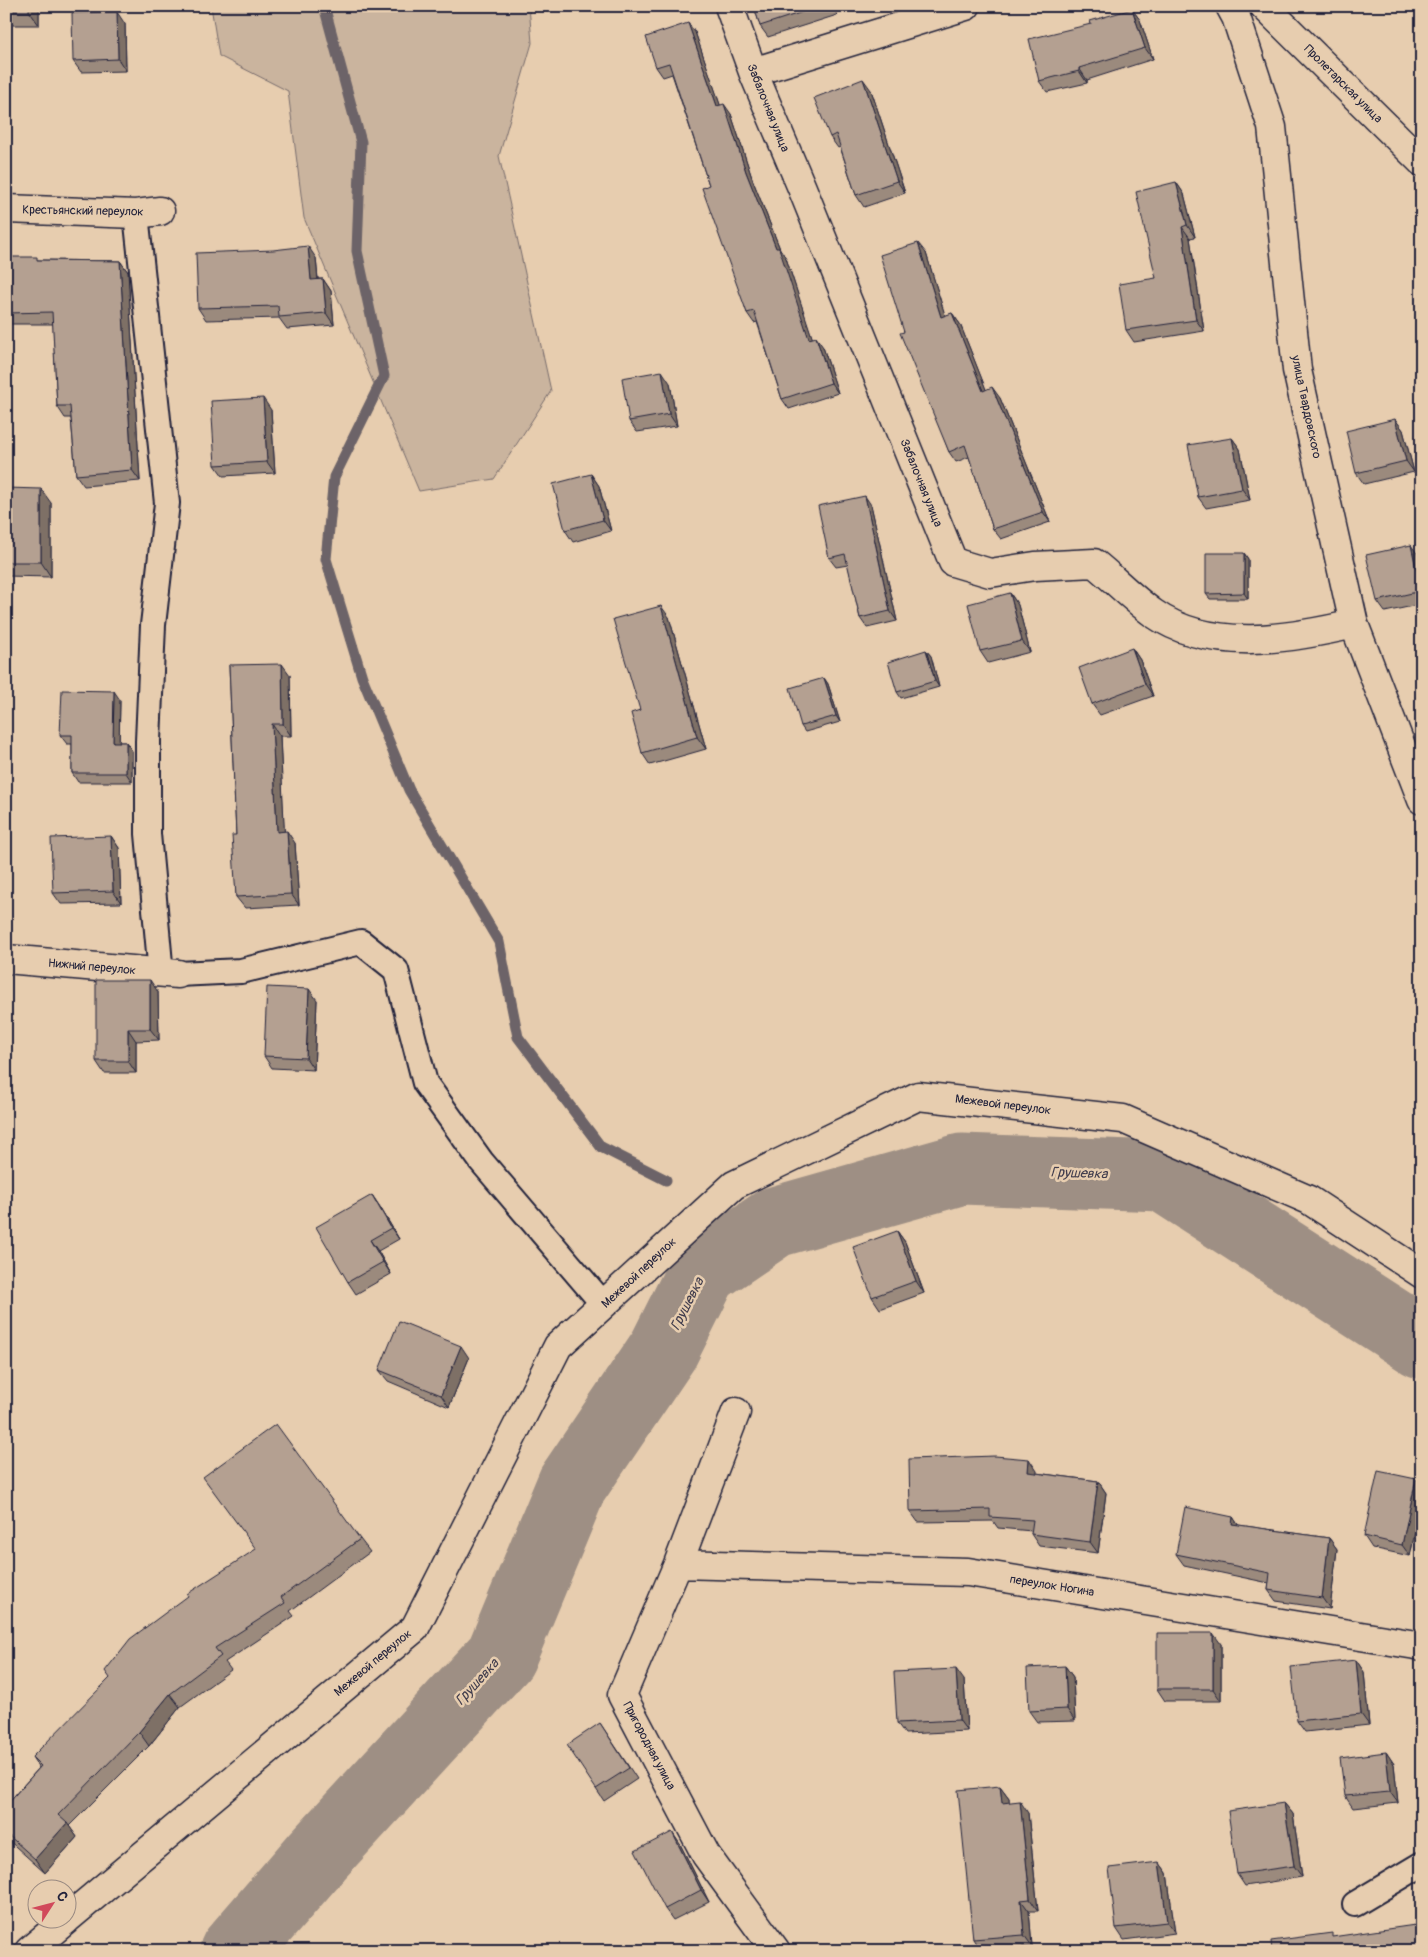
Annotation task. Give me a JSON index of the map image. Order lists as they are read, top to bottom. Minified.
{"streets":{"street":["Пролетарская улица","Забалочная улица","Крестьянский переулок","улица Твардовского","Нижний переулок","Межевой переулок","переулок Ногина","Пригородная улица"]},"crossings":[["Забалочная улица","улица Твардовского"],["переулок Ногина","Пригородная улица"]],"water":["Грушевка"],"north":"top right"}
